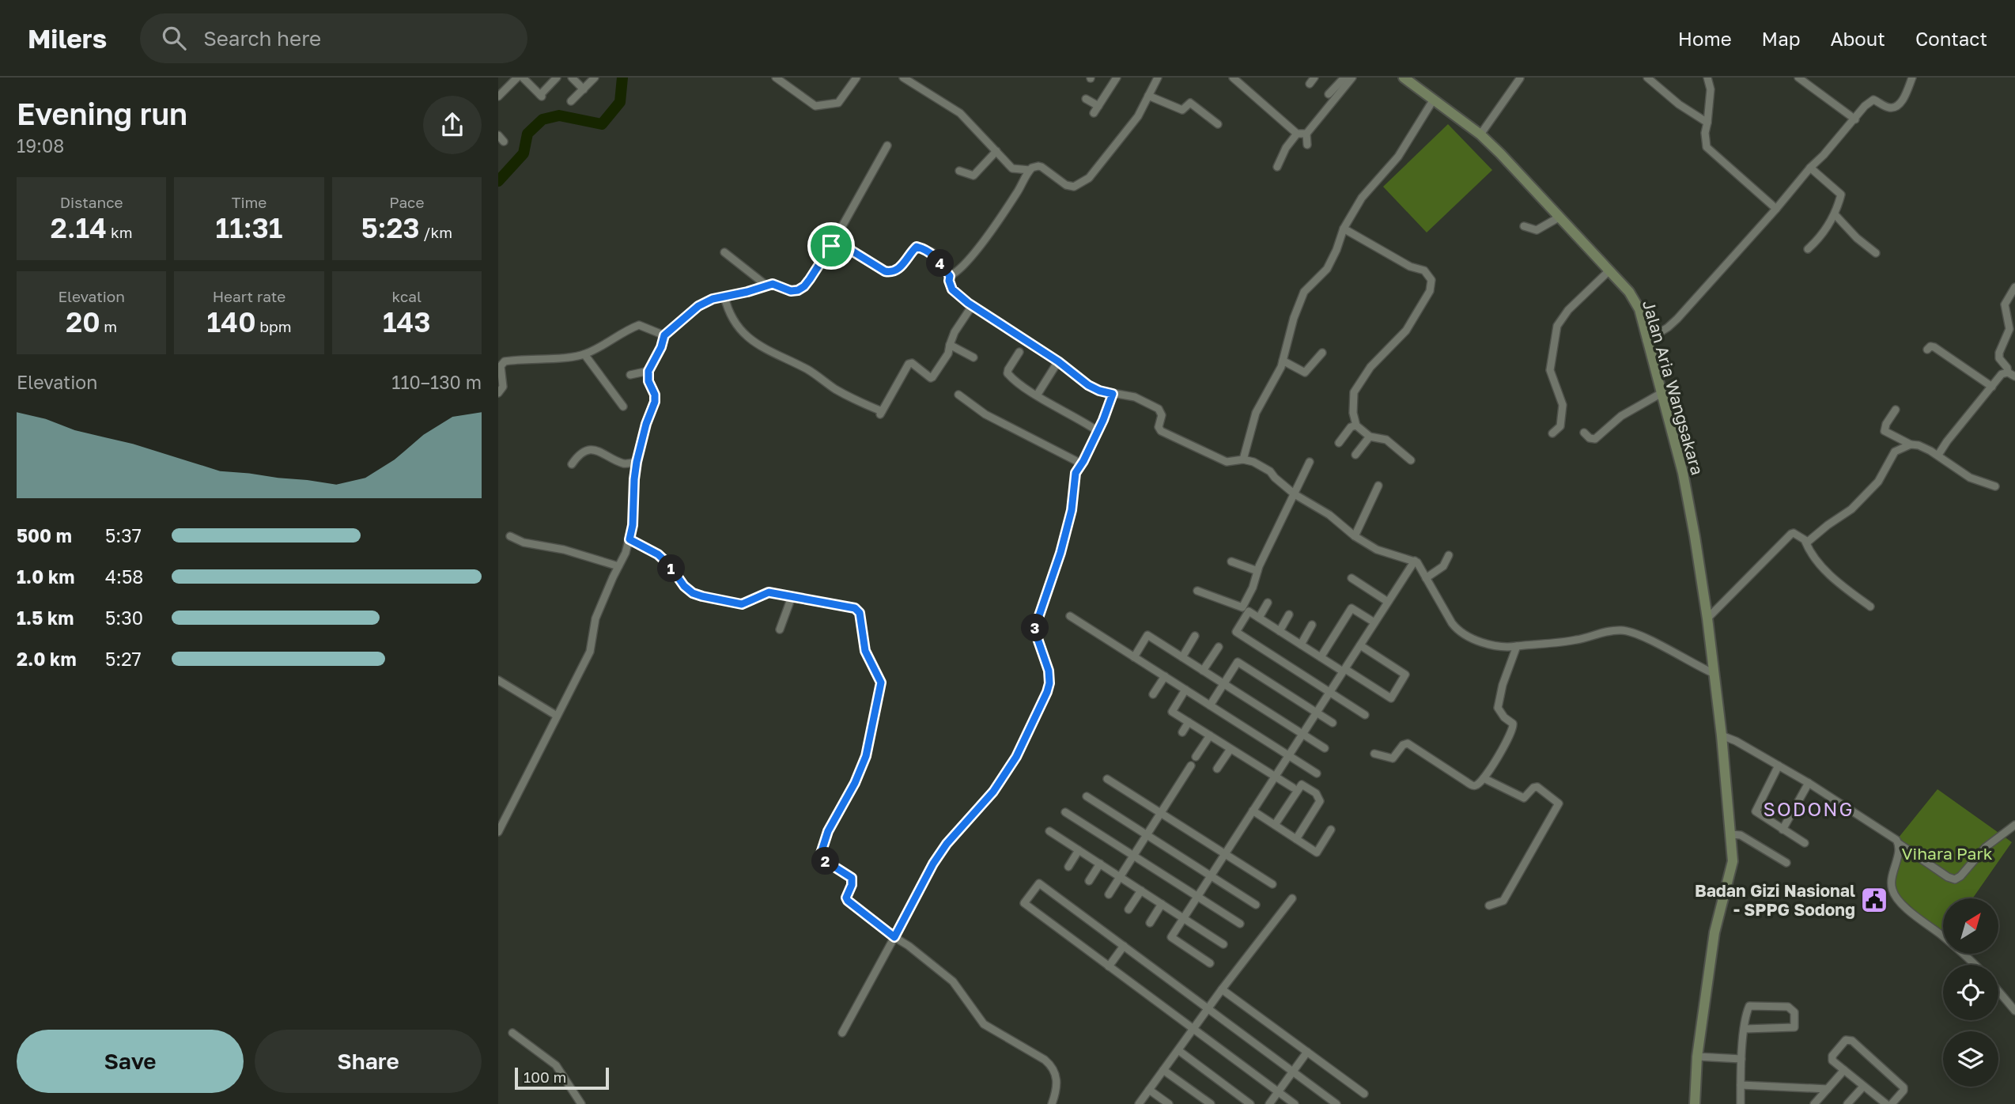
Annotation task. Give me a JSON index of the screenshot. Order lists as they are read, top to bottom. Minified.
{"streets":{"street":["Jalan Aria Wangsakara"]},"districts":["SODONG"],"parks":["Vihara Park"],"places":{"public building":["Badan Gizi Nasional - SPPG Sodong"]},"scale_bar":"100 m","north":"top right","page":{"header":"Milers","search":"Search here","nav":["Home","Map","About","Contact"],"heading":["Evening run","19:08"],"stats":[["Distance","2.14 km"],["Time","11:31"],["Pace","5:23 /km"],["Elevation","20 m"],["Heart rate","140 bpm"],["kcal","143"]],"pins":["4","1","3","2"],"chart":["Elevation","110–130 m"],"list":[{"name":"500 m","note":"5:37"},{"name":"1.0 km","note":"4:58"},{"name":"1.5 km","note":"5:30"},{"name":"2.0 km","note":"5:27"}],"buttons":["Save","Share"],"scale":"100 m"}}
